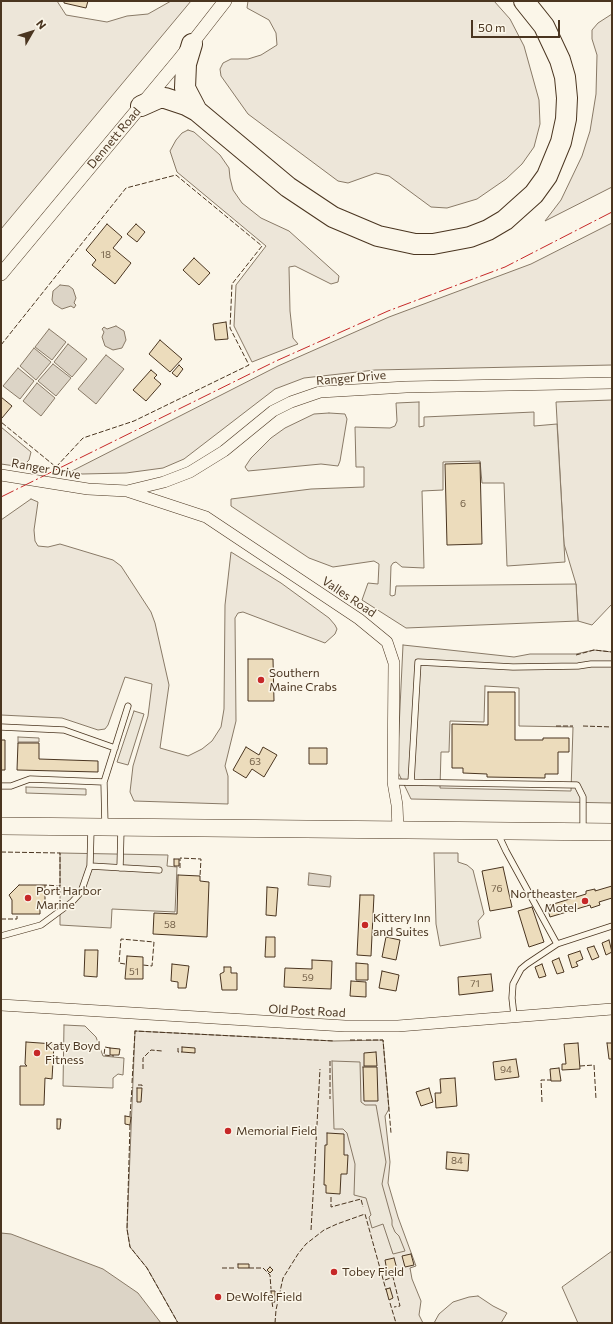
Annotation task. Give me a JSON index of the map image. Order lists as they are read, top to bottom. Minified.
{"streets":{"street":["Dennett Road","Ranger Drive","Valles Road","Old Post Road"]},"crossings":[["Ranger Drive","Valles Road"]],"places":["Southern Maine Crabs","Port Harbor Marine","Northeaster Motel","Kittery Inn and Suites","Katy Boyd Fitness","Memorial Field","Tobey Field","DeWolfe Field"],"house_numbers":["18","6","63","76","58","51","59","71","94","84"],"scale_bar":"50 m","north":"top right"}
